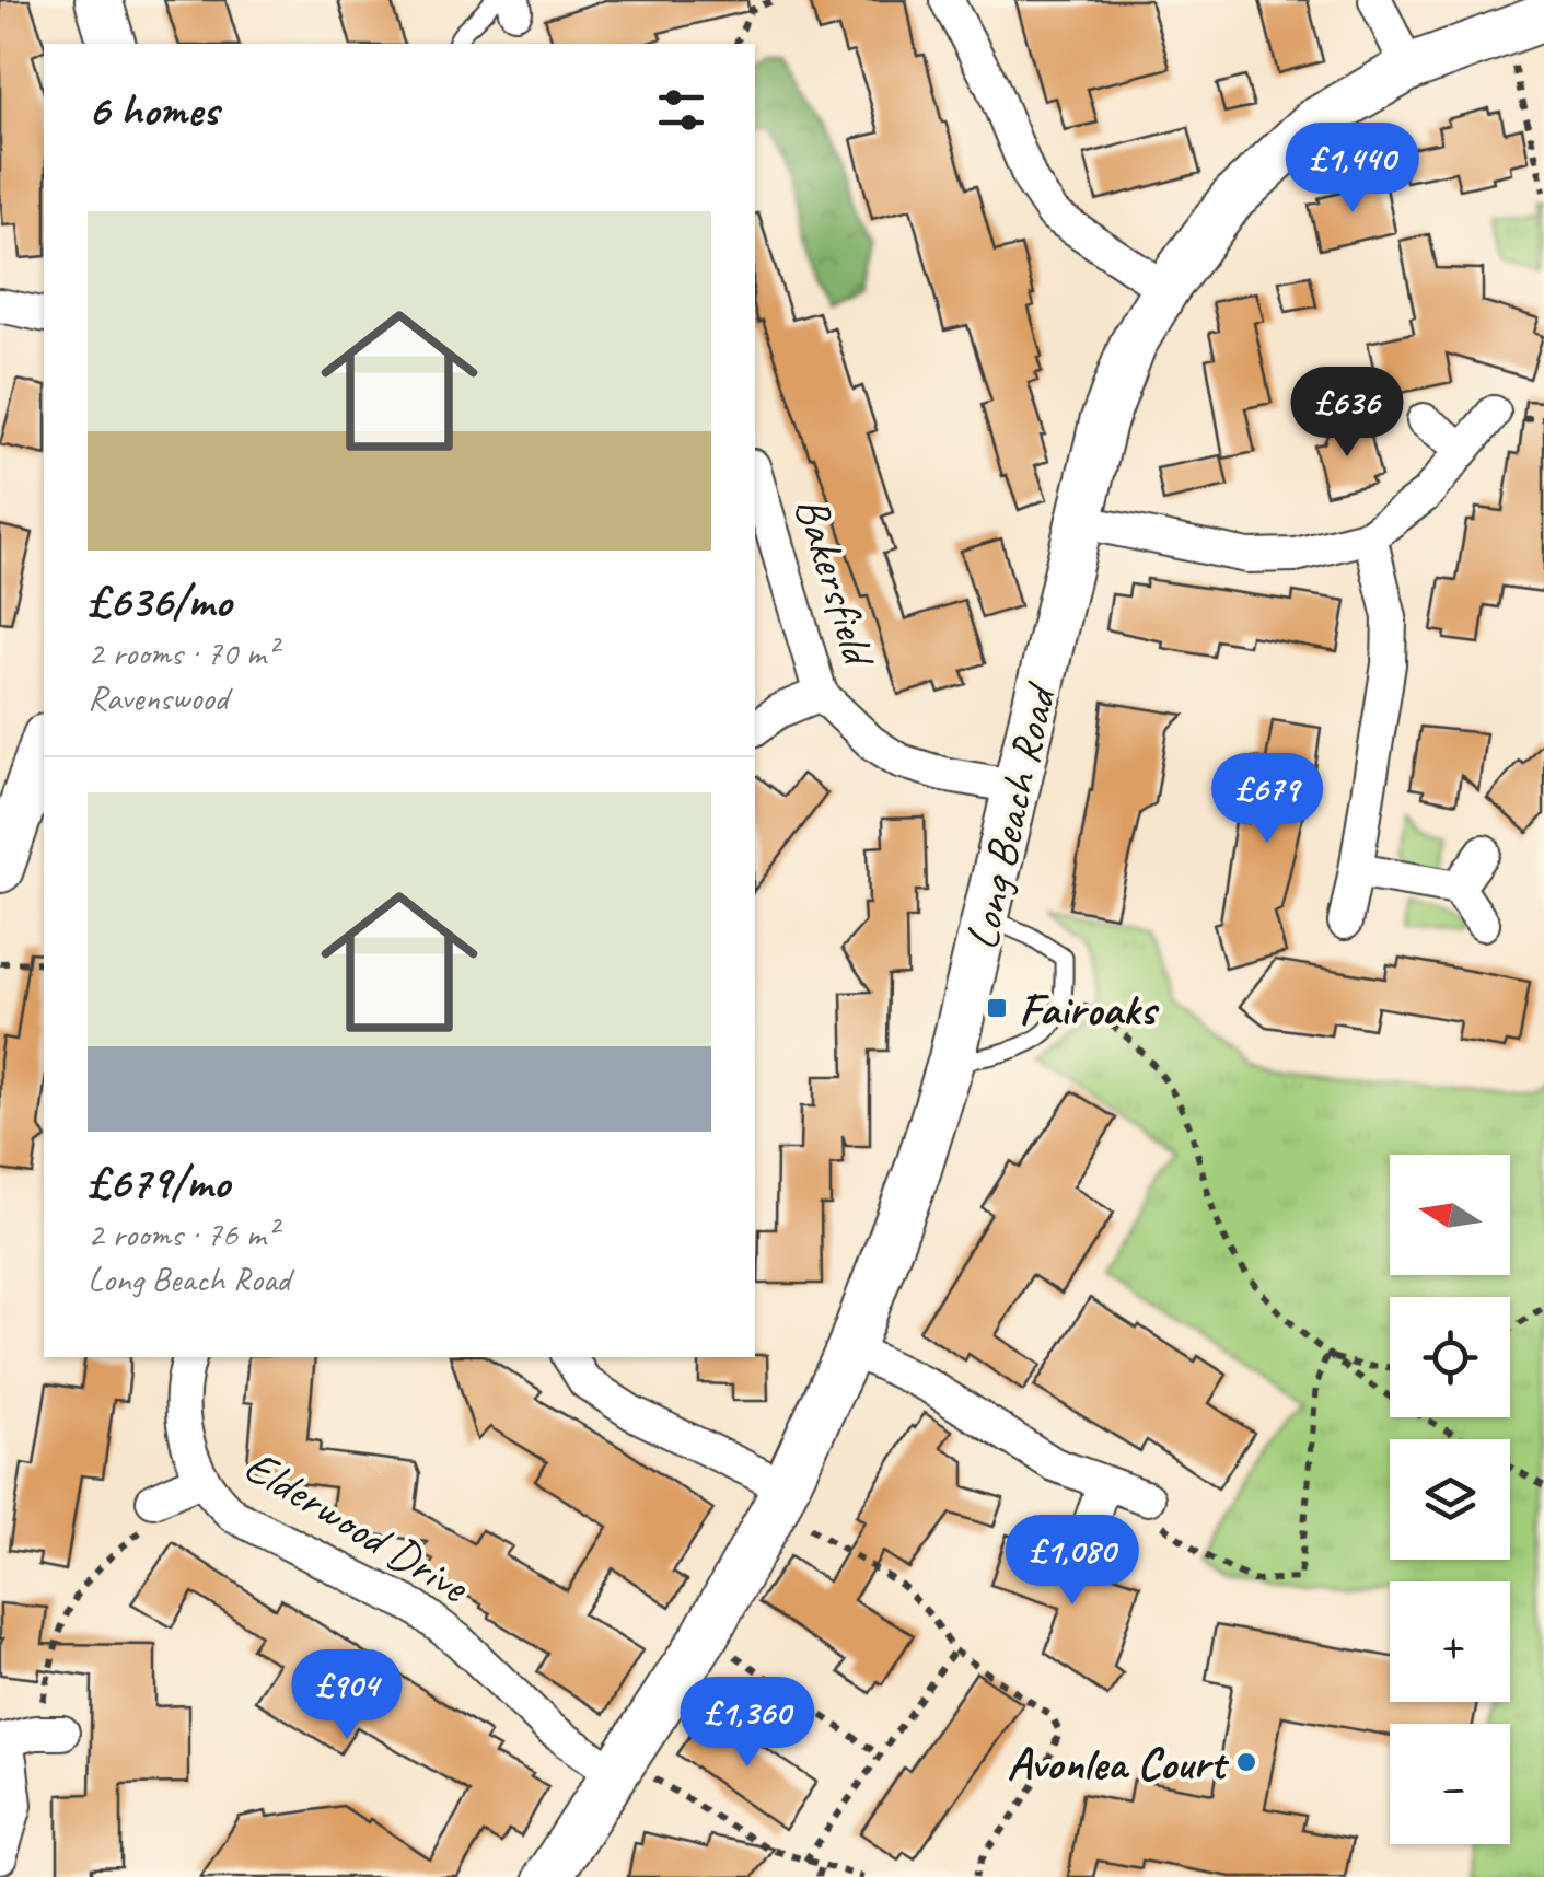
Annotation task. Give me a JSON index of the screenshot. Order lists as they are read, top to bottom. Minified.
{"streets":{"street":["Bakersfield","Long Beach Road","Elderwood Drive"]},"crossings":[["Bakersfield","Long Beach Road"],["Long Beach Road","Elderwood Drive"]],"places":{"transit":["Fairoaks"],"other":["Avonlea Court"]},"north":"left","page":{"heading":"6 homes","price":["£1,440","£636","£679","£1,080","£904","£1,360"],"list":[{"name":"£636/mo","note":"2 rooms · 70 m² · Ravenswood"},{"name":"£679/mo","note":"2 rooms · 76 m² · Long Beach Road"}],"map_buttons":["+","−"]}}
